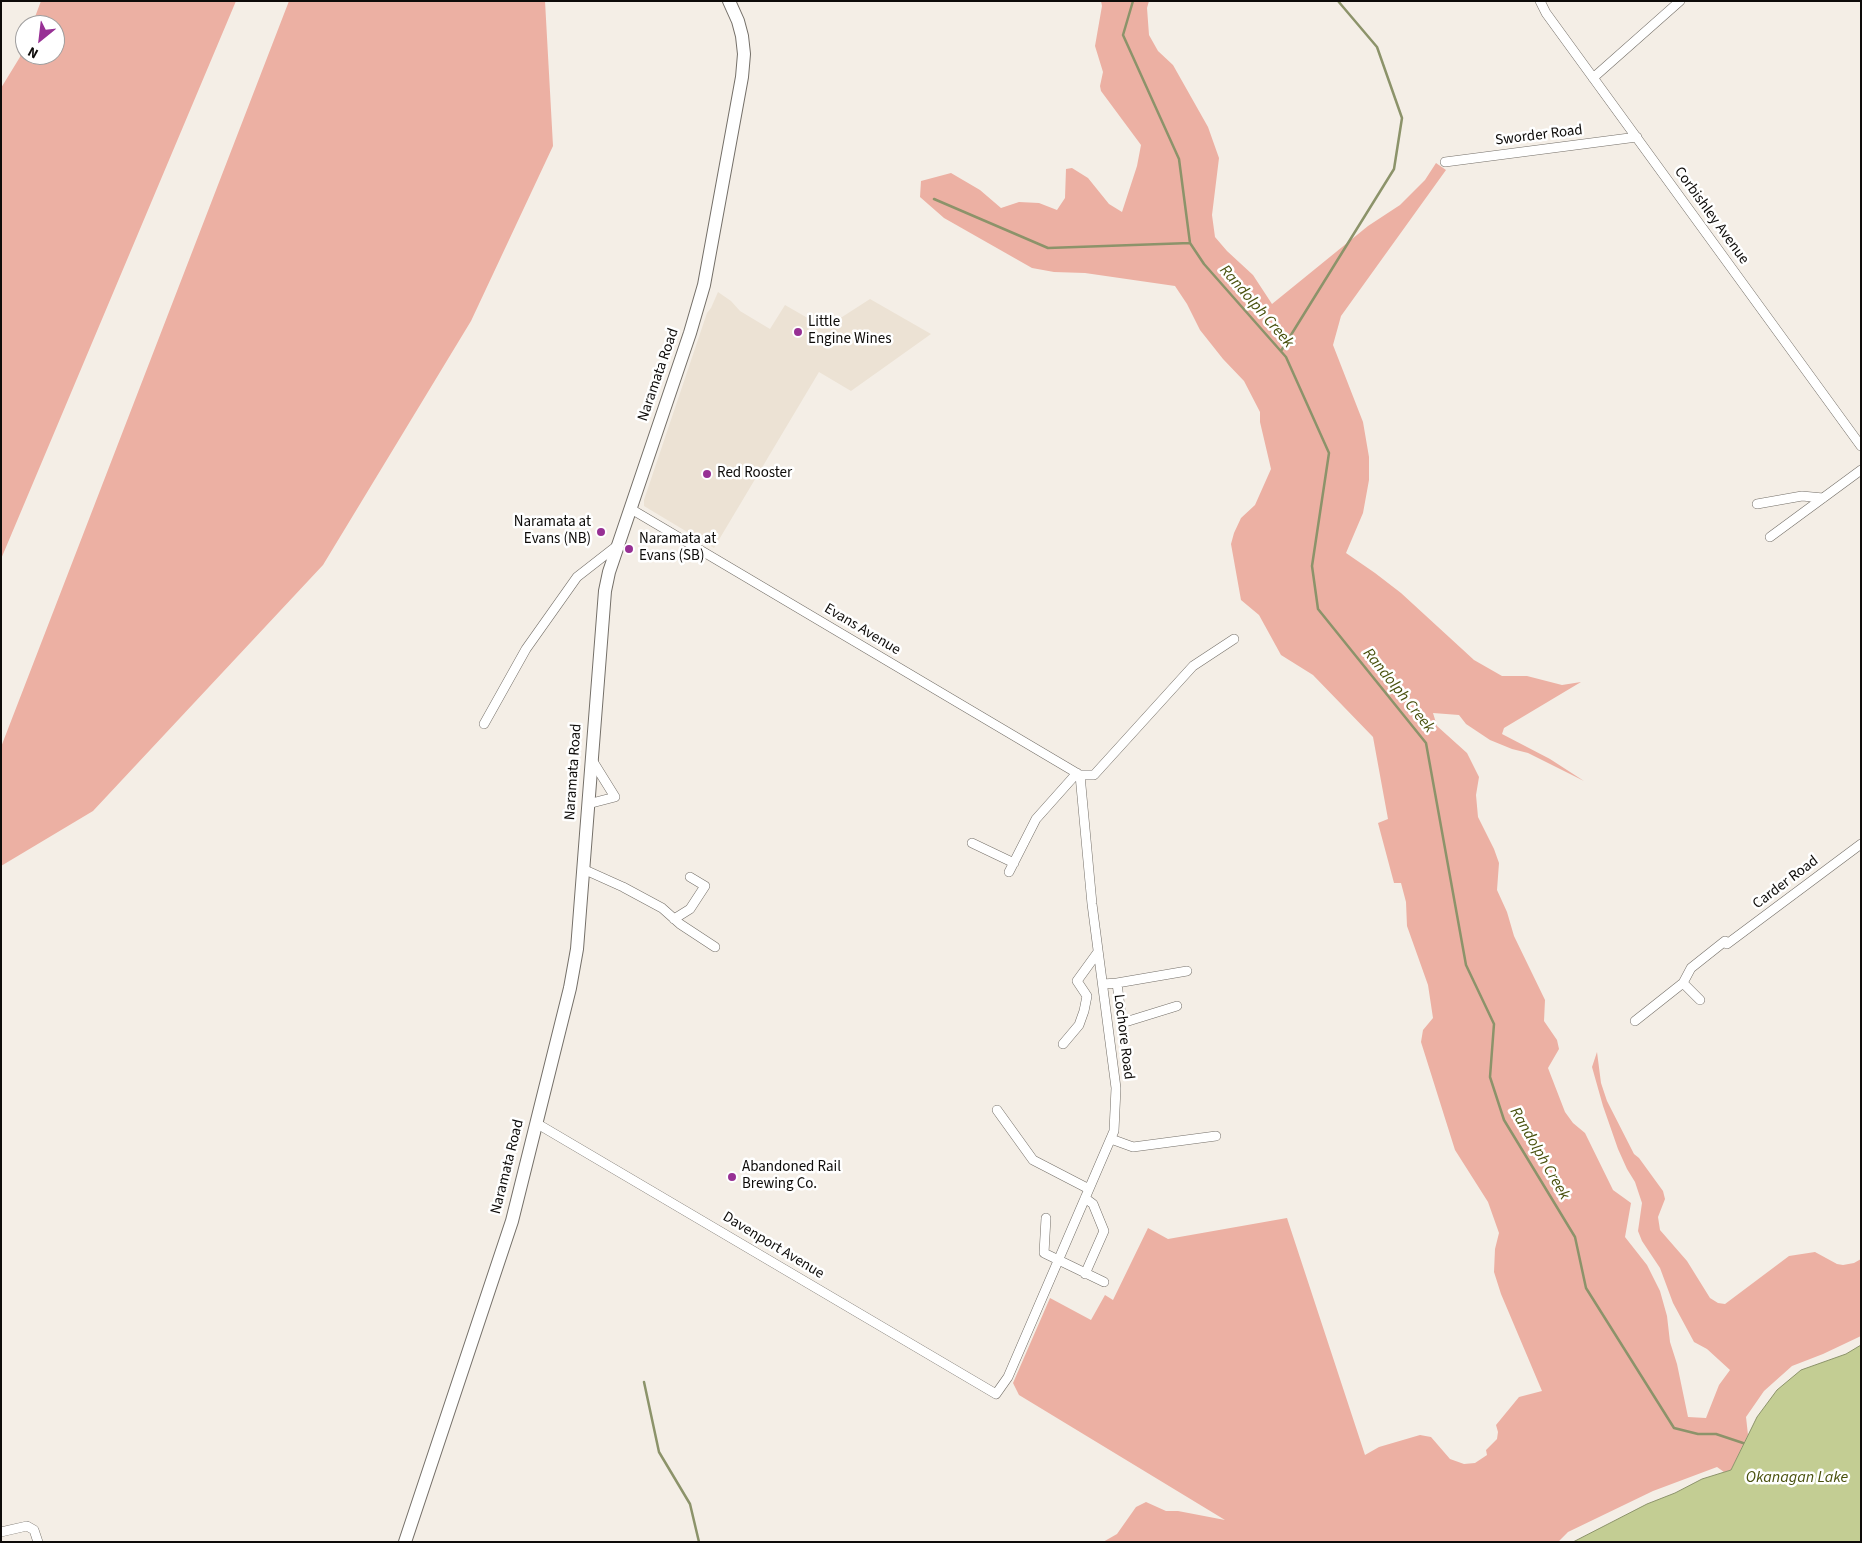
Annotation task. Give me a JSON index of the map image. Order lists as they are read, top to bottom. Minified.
{"streets":{"main road":["Naramata Road"],"street":["Sworder Road","Corbishley Avenue","Evans Avenue","Carder Road","Lochore Road","Davenport Avenue"]},"crossings":[["Sworder Road","Corbishley Avenue"],["Naramata Road","Evans Avenue"],["Naramata Road","Davenport Avenue"],["Evans Avenue","Lochore Road"],["Lochore Road","Davenport Avenue"]],"water":["Randolph Creek","Okanagan Lake"],"places":["Little Engine Wines","Red Rooster","Naramata at Evans (NB)","Naramata at Evans (SB)","Abandoned Rail Brewing Co."],"north":"bottom left"}
